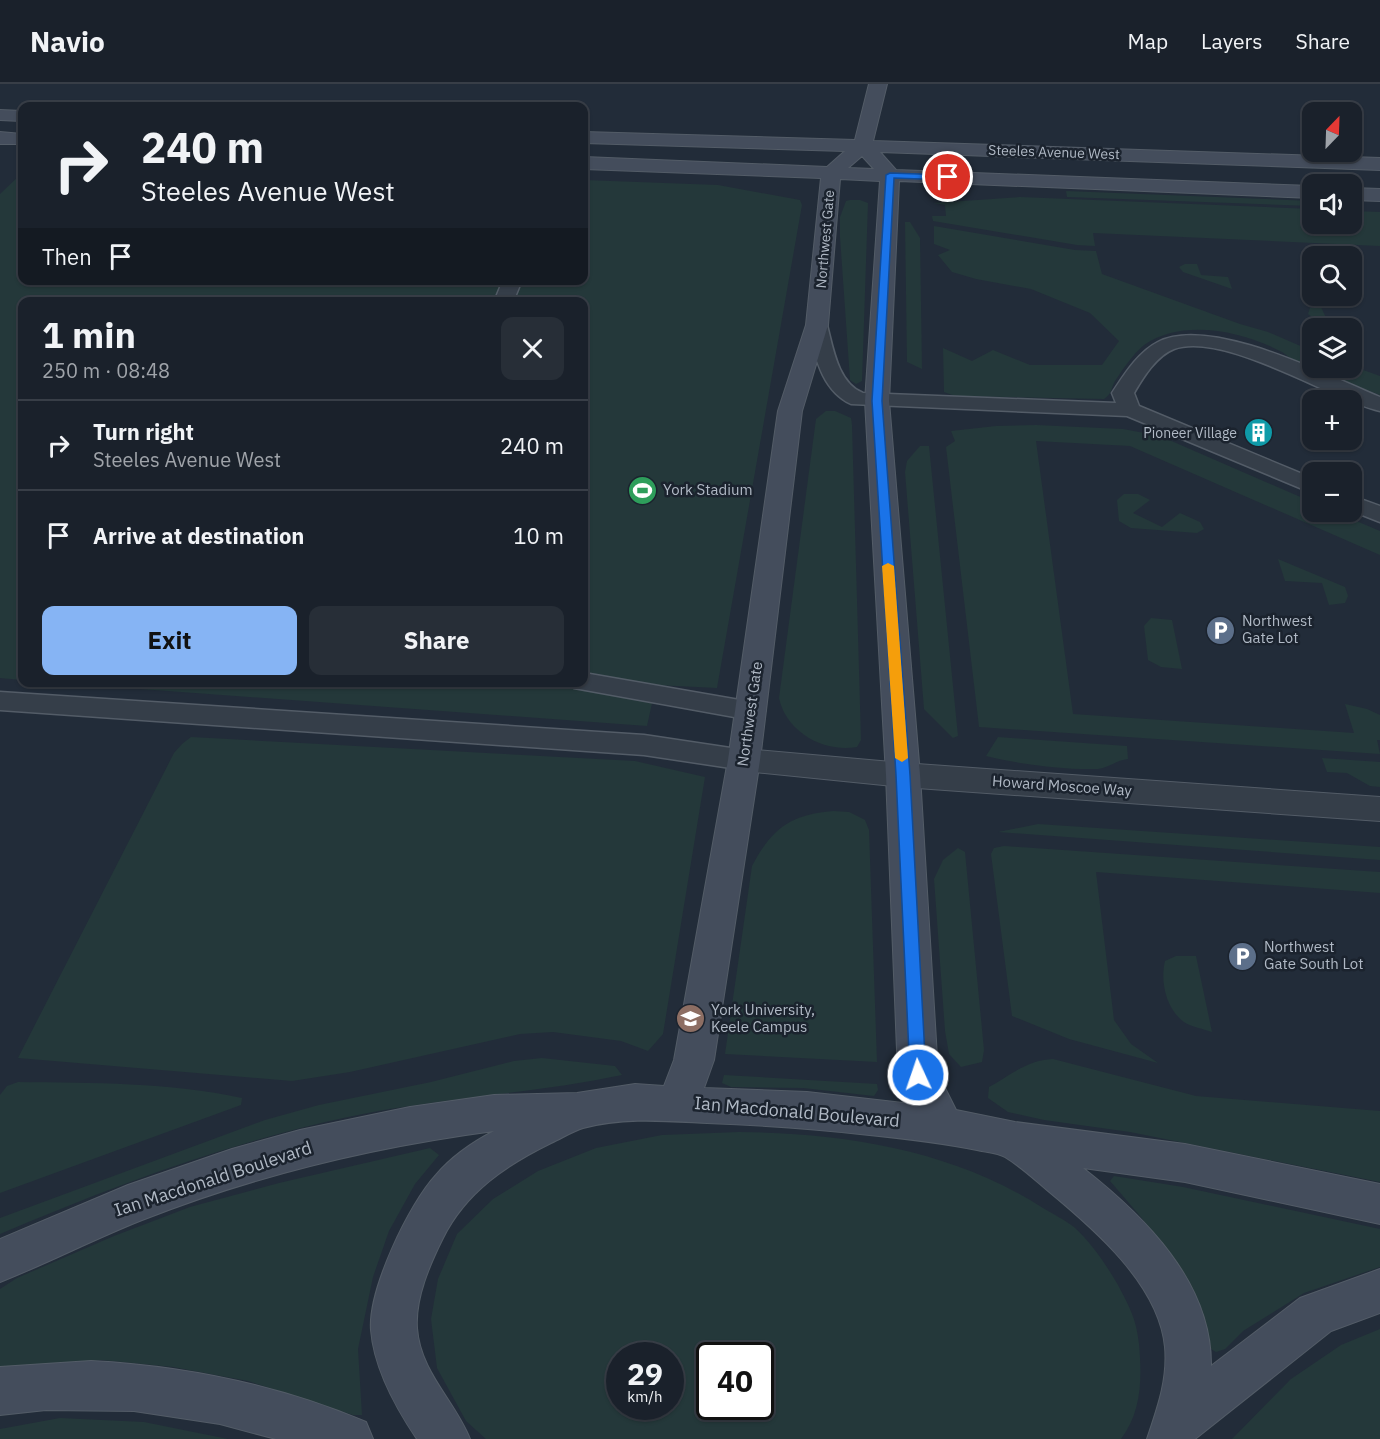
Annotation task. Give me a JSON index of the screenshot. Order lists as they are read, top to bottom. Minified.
{"streets":{"street":["Steeles Avenue West","Northwest Gate","Howard Moscoe Way","Ian Macdonald Boulevard"]},"crossings":[["Steeles Avenue West","Northwest Gate"],["Northwest Gate","Howard Moscoe Way"],["Northwest Gate","Ian Macdonald Boulevard"]],"places":{"building":["Pioneer Village"],"sports":["York Stadium"],"parking":["Northwest Gate Lot","Northwest Gate South Lot"],"school or university":["York University, Keele Campus"]},"north":"top right","page":{"header":"Navio","nav":["Map","Layers","Share"],"map_buttons":["+","−"],"turn":["240 m","Steeles Avenue West"],"then":"Then","heading":["1 min","250 m · 08:48"],"list":[{"name":"Turn right","note":"Steeles Avenue West","value":"240 m"},{"name":"Arrive at destination","value":"10 m"}],"buttons":["Exit","Share"],"speed":"29 km/h","limit":"40"}}
